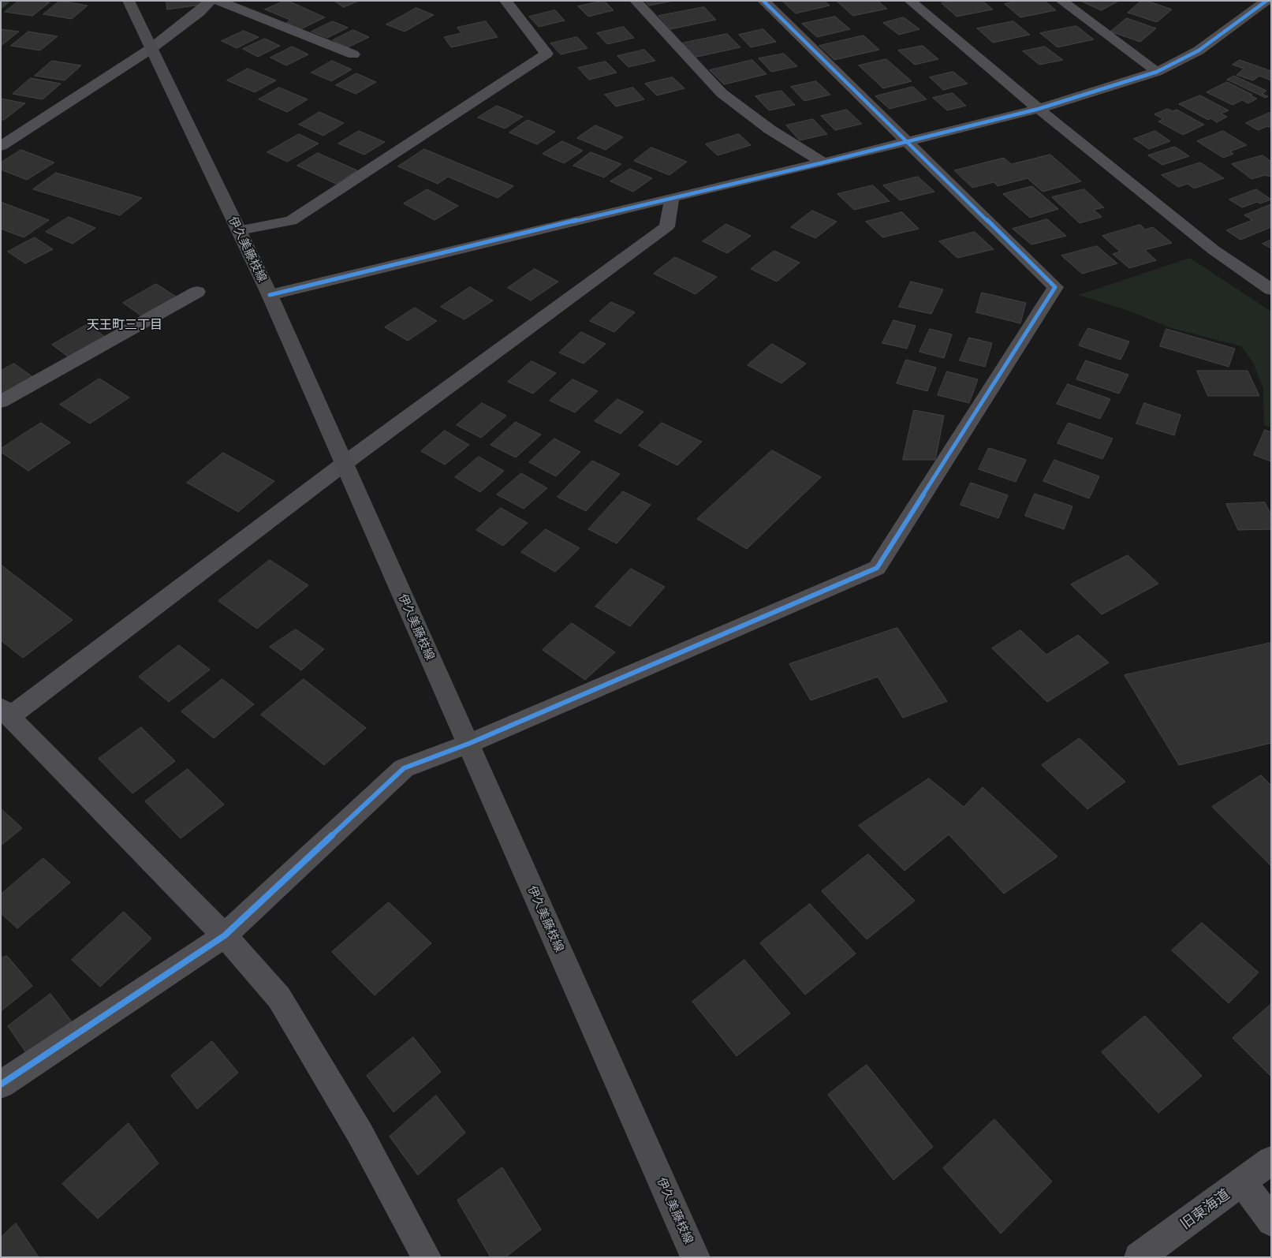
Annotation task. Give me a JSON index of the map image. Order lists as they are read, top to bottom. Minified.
{"streets":{"main road":["伊久美藤枝線"],"street":["旧東海道"]},"districts":["天王町三丁目"]}
